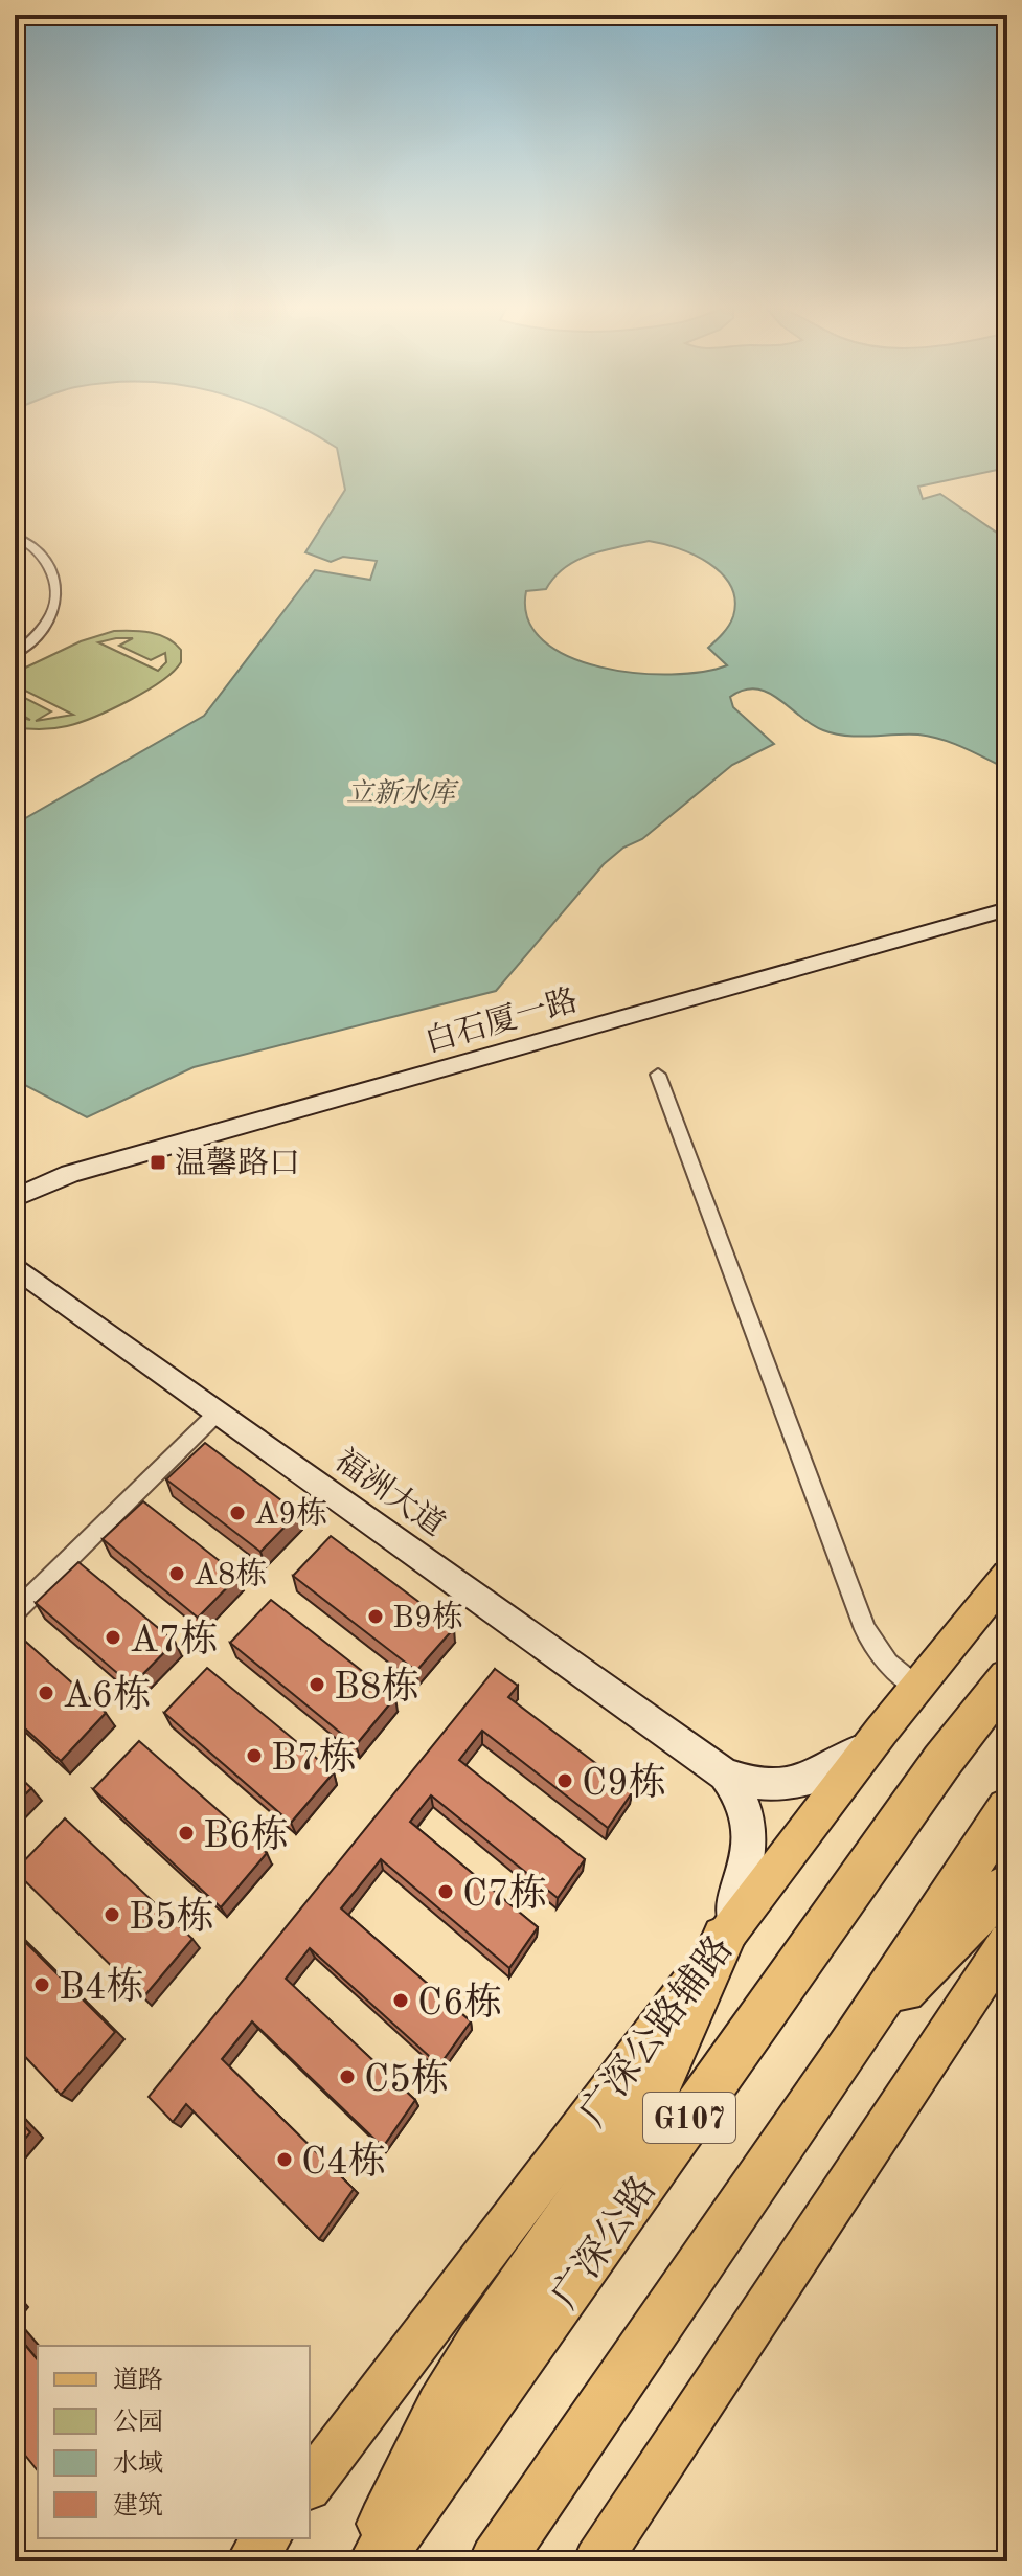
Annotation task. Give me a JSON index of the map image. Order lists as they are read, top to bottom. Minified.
{"streets":{"highway":["G107","广深公路"],"main road":["广深公路辅路"],"street":["白石厦一路","福洲大道"]},"water":["立新水库"],"places":{"transit":["温馨路口"],"other":["A9栋","A8栋","B9栋","A7栋","B8栋","A6栋","B7栋","C9栋","B6栋","C7栋","B5栋","B4栋","C6栋","C5栋","C4栋"]},"legend":["道路","公园","水域","建筑"]}
